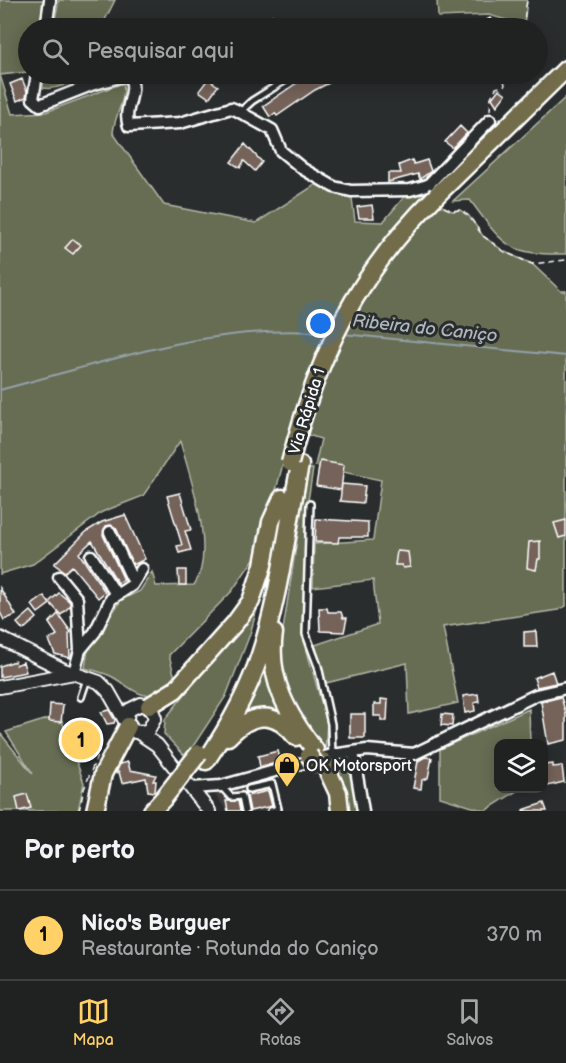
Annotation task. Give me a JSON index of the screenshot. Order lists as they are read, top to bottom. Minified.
{"streets":{"highway":["Via Rápida 1"]},"water":["Ribeira do Caniço"],"places":{"shop":["OK Motorsport"]},"page":{"search":"Pesquisar aqui","pins":"1","heading":"Por perto","list":[{"mark":"1","name":"Nico's Burguer","note":"Restaurante · Rotunda do Caniço","value":"370 m"}],"nav":["Mapa","Rotas","Salvos"]}}
